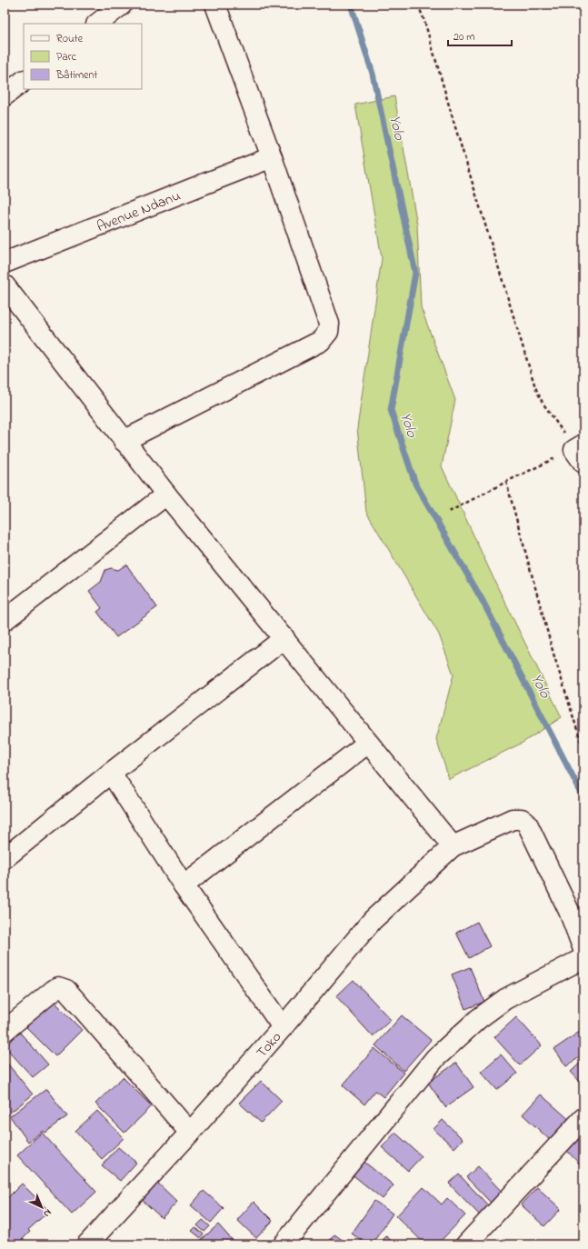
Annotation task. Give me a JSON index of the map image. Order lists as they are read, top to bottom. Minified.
{"streets":{"street":["Avenue Ndanu","Toko"]},"water":["Yolo"],"legend":["Route","Parc","Bâtiment"],"scale_bar":"20 m","north":"bottom right"}
